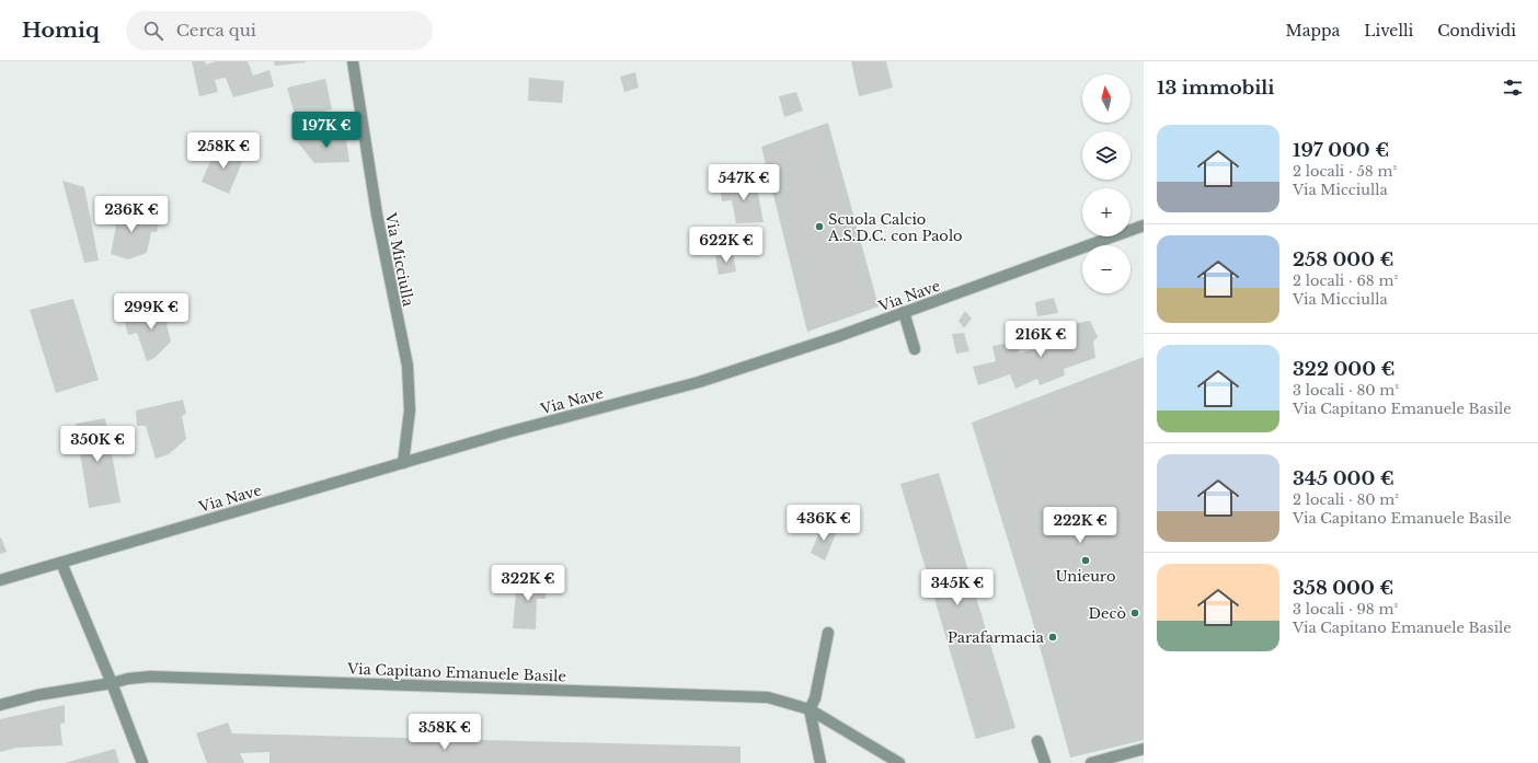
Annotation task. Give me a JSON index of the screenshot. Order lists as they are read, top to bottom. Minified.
{"streets":{"street":["Via Micciulla","Via Nave","Via Capitano Emanuele Basile"]},"crossings":[["Via Micciulla","Via Nave"]],"places":["Scuola Calcio A.S.D.C. con Paolo","Unieuro","Decò","Parafarmacia"],"north":"top","page":{"header":"Homiq","search":"Cerca qui","nav":["Mappa","Livelli","Condividi"],"heading":"13 immobili","map_buttons":["+","−"],"price":["197K €","258K €","547K €","236K €","622K €","299K €","216K €","350K €","436K €","222K €","322K €","345K €","358K €"],"list":[{"name":"197 000 €","note":"2 locali · 58 m² · Via Micciulla"},{"name":"258 000 €","note":"2 locali · 68 m² · Via Micciulla"},{"name":"322 000 €","note":"3 locali · 80 m² · Via Capitano Emanuele Basile"},{"name":"345 000 €","note":"2 locali · 80 m² · Via Capitano Emanuele Basile"},{"name":"358 000 €","note":"3 locali · 98 m² · Via Capitano Emanuele Basile"}]}}
